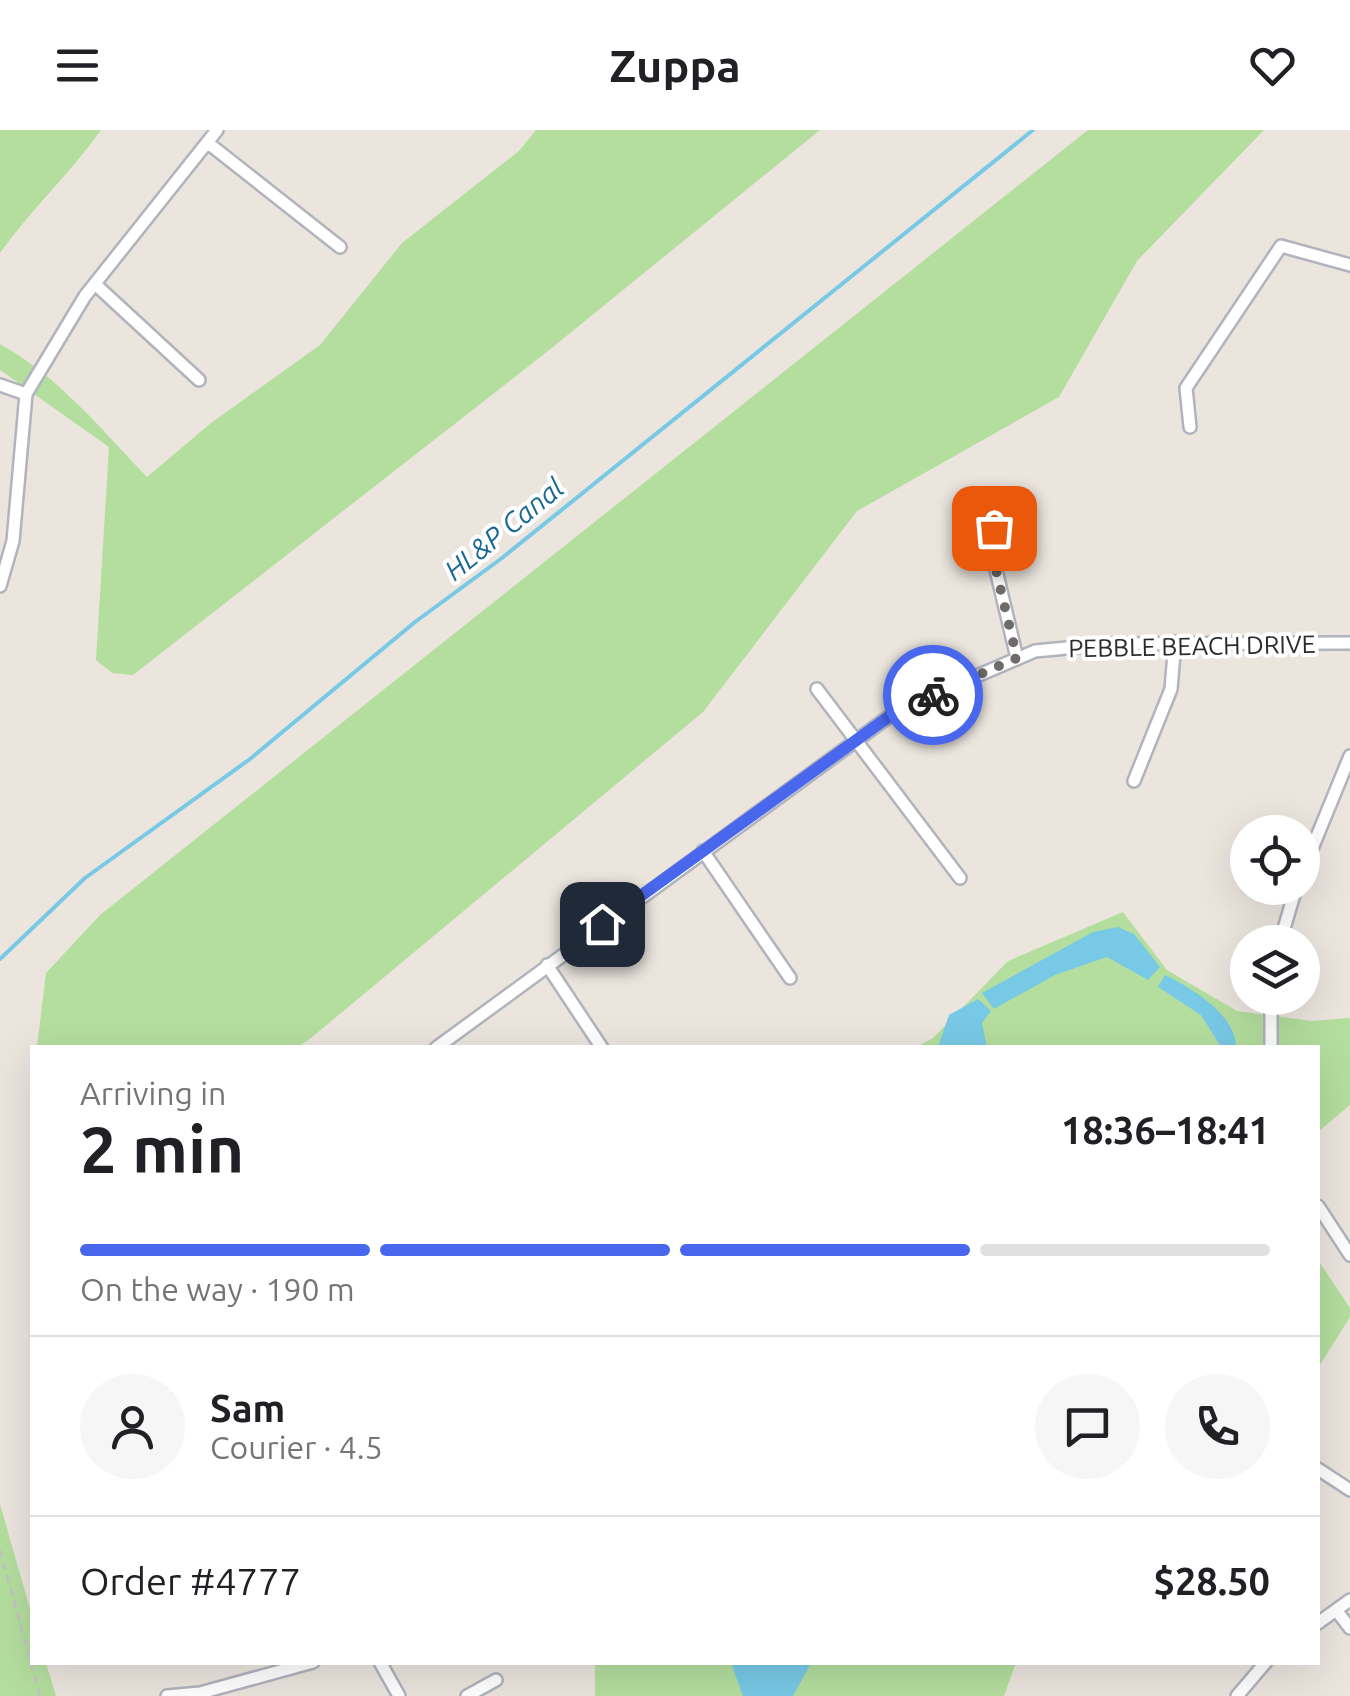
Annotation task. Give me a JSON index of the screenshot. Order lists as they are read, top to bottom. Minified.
{"streets":{"street":["PEBBLE BEACH DRIVE"]},"water":["HL&P Canal"],"page":{"header":"Zuppa","heading":["2 min","Arriving in","18:36–18:41"],"panel":["Sam","Courier · 4.5","Order #4777","$28.50"],"bar":"On the way · 190 m"}}
